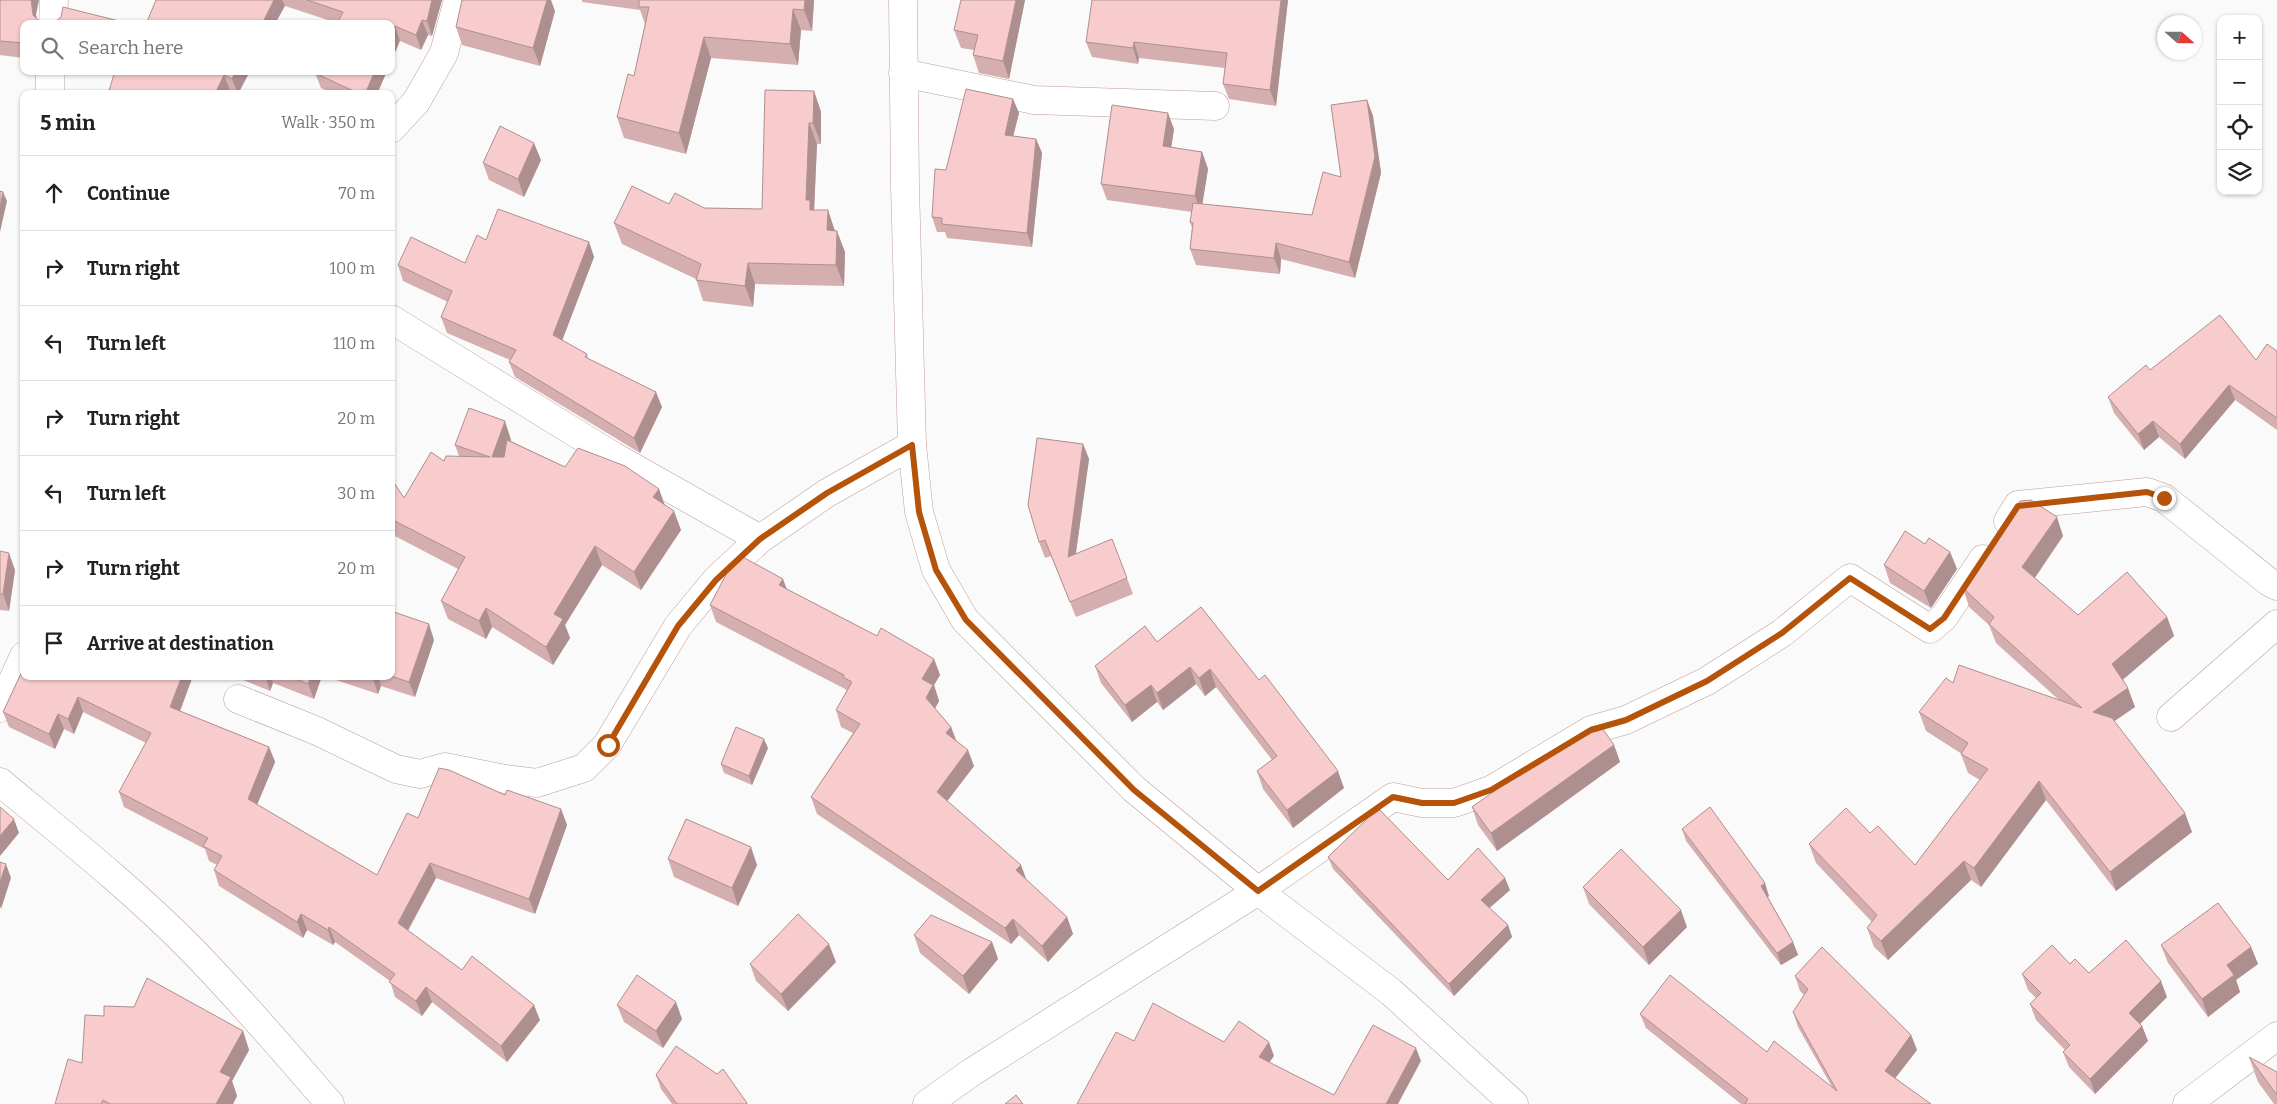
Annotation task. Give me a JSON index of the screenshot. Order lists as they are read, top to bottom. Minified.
{"north":"right","page":{"map_buttons":["+","−"],"search":"Search here","heading":["5 min","Walk · 350 m"],"list":[["Continue","70 m"],["Turn right","100 m"],["Turn left","110 m"],["Turn right","20 m"],["Turn left","30 m"],["Turn right","20 m"],"Arrive at destination"]}}
